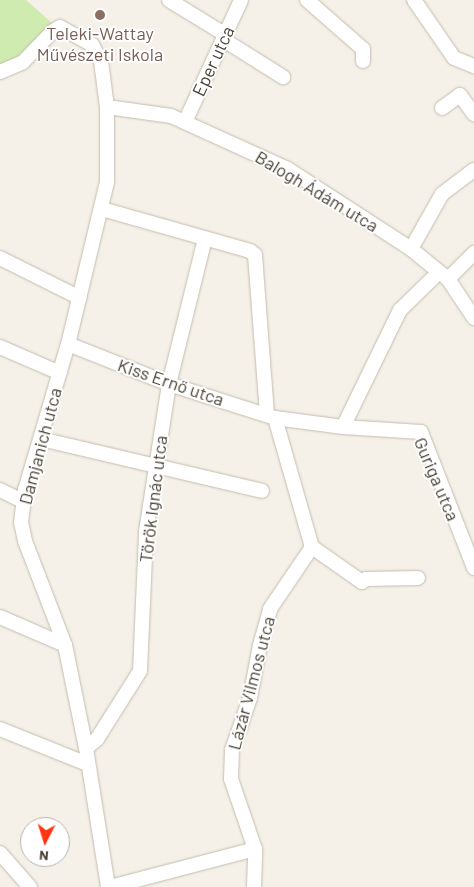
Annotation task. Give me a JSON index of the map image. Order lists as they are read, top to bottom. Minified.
{"streets":{"street":["Eper utca","Balogh Ádám utca","Kiss Ernő utca","Damjanich utca","Guriga utca","Török Ignác utca","Lázár Vilmos utca"]},"crossings":[["Eper utca","Balogh Ádám utca"],["Balogh Ádám utca","Damjanich utca"],["Kiss Ernő utca","Damjanich utca"],["Kiss Ernő utca","Guriga utca"],["Kiss Ernő utca","Török Ignác utca"],["Damjanich utca","Török Ignác utca"]],"places":["Teleki-Wattay Művészeti Iskola"],"north":"bottom"}
